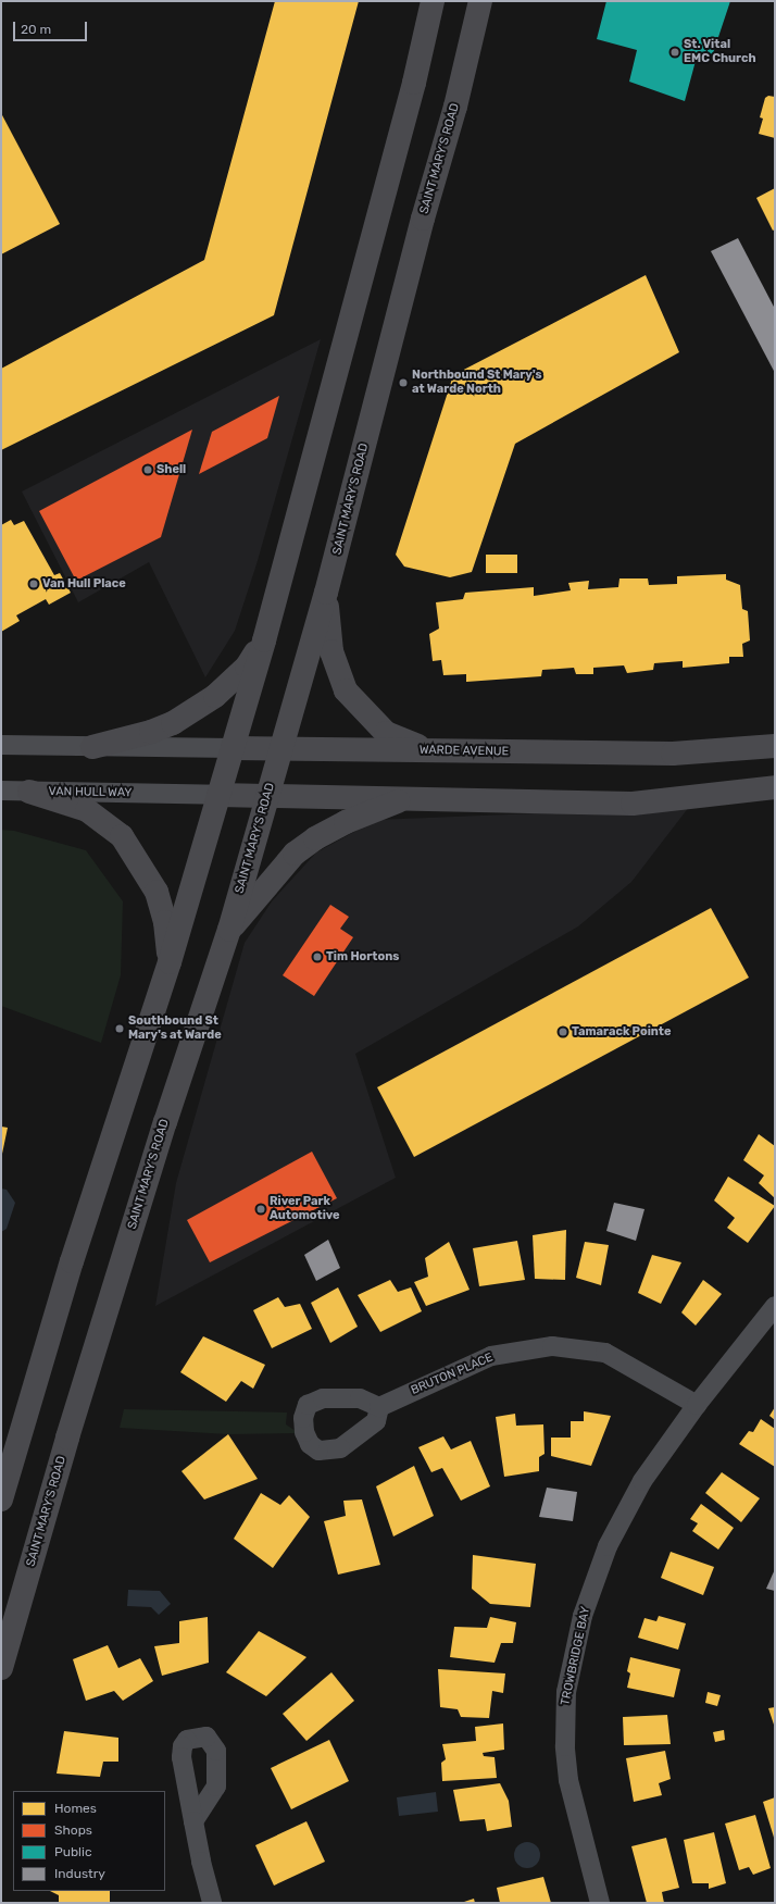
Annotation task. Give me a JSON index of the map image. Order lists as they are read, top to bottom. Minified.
{"streets":{"main road":["SAINT MARY'S ROAD","WARDE AVENUE"],"street":["VAN HULL WAY","BRUTON PLACE","TROWBRIDGE BAY"]},"crossings":[["SAINT MARY'S ROAD","WARDE AVENUE"],["BRUTON PLACE","TROWBRIDGE BAY"]],"places":["St. Vital EMC Church","Northbound St Mary's at Warde North","Shell","Van Hull Place","Tim Hortons","Southbound St Mary's at Warde","Tamarack Pointe","River Park Automotive"],"legend":["Homes","Shops","Public","Industry"],"scale_bar":"20 m"}
